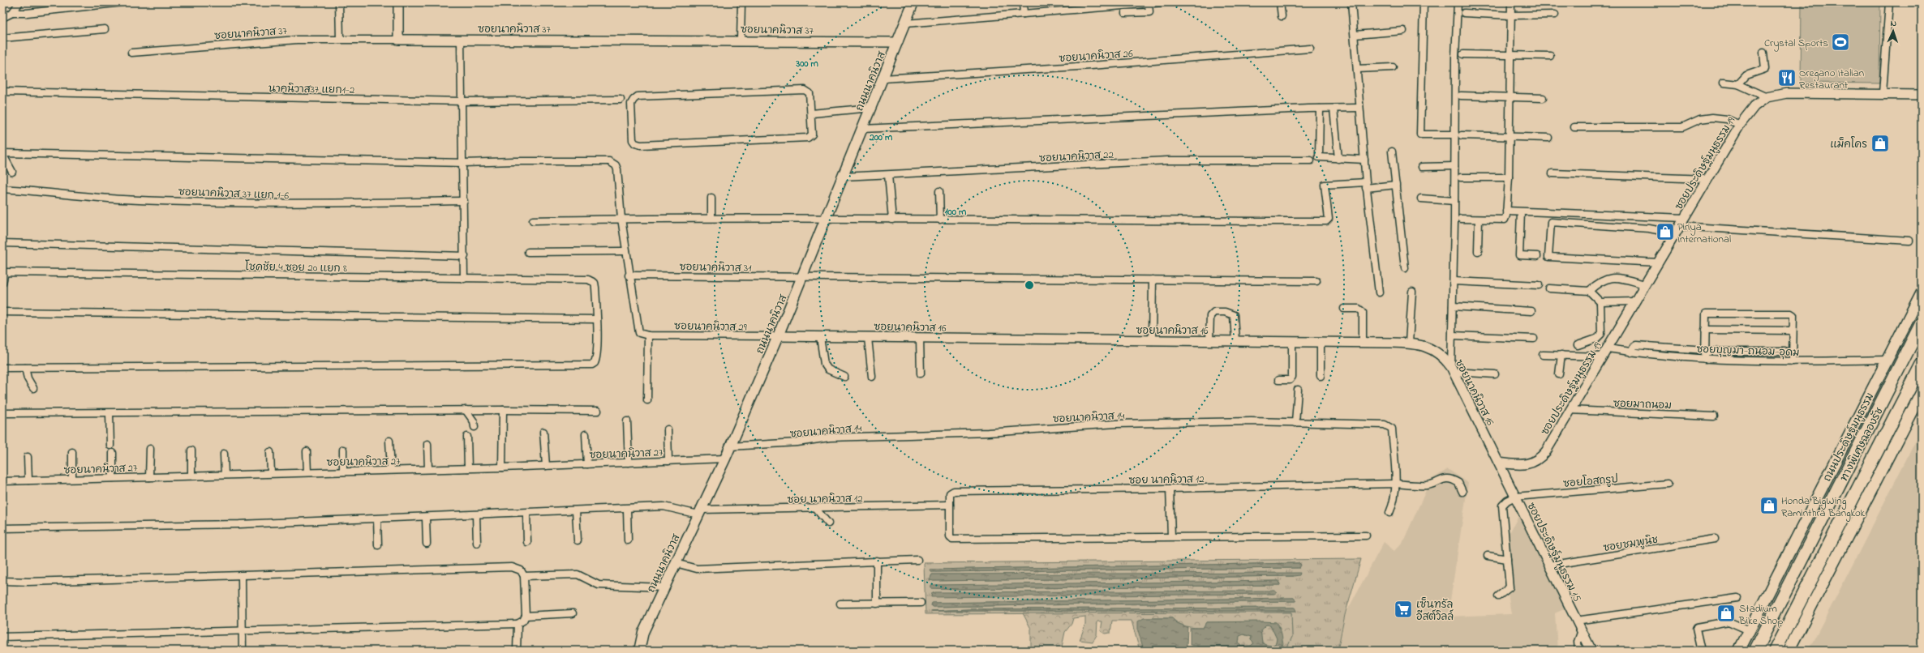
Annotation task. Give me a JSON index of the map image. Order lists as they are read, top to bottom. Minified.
{"streets":{"highway":["ทางพิเศษฉลองรัช"],"main road":["ถนนนาคนิวาส","ถนนประดิษฐ์มนูธรรม"],"street":["ซอยนาคนิวาส 37","ซอยนาคนิวาส 26","นาคนิวาส37 แยก1-2","ซอยนาคนิวาส 22","ซอยประดิษฐ์มนูธรรม 19","ซอยนาคนิวาส 37 แยก 1-6","โชคชัย 4 ซอย 20 แยก 8","ซอยนาคนิวาส 31","ซอยนาคนิวาส 29","ซอยนาคนิวาส 16","ซอยบุญมา-ถนอม-อุดม","ซอยมาถนอม","ซอยนาคนิวาส 14","ซอยนาคนิวาส 27","ซอย นาคนิวาส 12","ซอยโอสถรูป","ซอยชมพูนิช","ซอยประดิษฐ์มนูธรรม 15"]},"crossings":[["ซอยนาคนิวาส 37","ถนนนาคนิวาส"],["ซอยนาคนิวาส 26","ถนนนาคนิวาส"],["ถนนนาคนิวาส","ซอยนาคนิวาส 22"],["ถนนนาคนิวาส","ซอยนาคนิวาส 31"],["ถนนนาคนิวาส","ซอยนาคนิวาส 29"],["ถนนนาคนิวาส","ซอยนาคนิวาส 16"],["ถนนนาคนิวาส","ซอยนาคนิวาส 14"],["ถนนนาคนิวาส","ซอยนาคนิวาส 27"],["ถนนนาคนิวาส","ซอย นาคนิวาส 12"],["ซอยประดิษฐ์มนูธรรม 19","ซอยนาคนิวาส 16"],["ซอยประดิษฐ์มนูธรรม 19","ซอยมาถนอม"],["ซอยประดิษฐ์มนูธรรม 19","ซอยประดิษฐ์มนูธรรม 15"],["ซอยนาคนิวาส 29","ซอยนาคนิวาส 16"],["ซอยนาคนิวาส 16","ซอยประดิษฐ์มนูธรรม 15"],["ซอยบุญมา-ถนอม-อุดม","ถนนประดิษฐ์มนูธรรม"],["ซอยนาคนิวาส 14","ซอย นาคนิวาส 12"],["ซอยโอสถรูป","ซอยประดิษฐ์มนูธรรม 15"],["ซอยชมพูนิช","ซอยประดิษฐ์มนูธรรม 15"]],"places":{"sports":["Crystal Sports"],"restaurant":["Oregano Italian Restaurant"],"shop":["แม็คโคร","Piriya International","Honda BigWing Raminthra Bangkok","Stadium Bike Shop"],"supermarket":["เซ็นทรัล อีสต์วิลล์"]},"north":"top","rings":["300 m","200 m","100 m"]}
